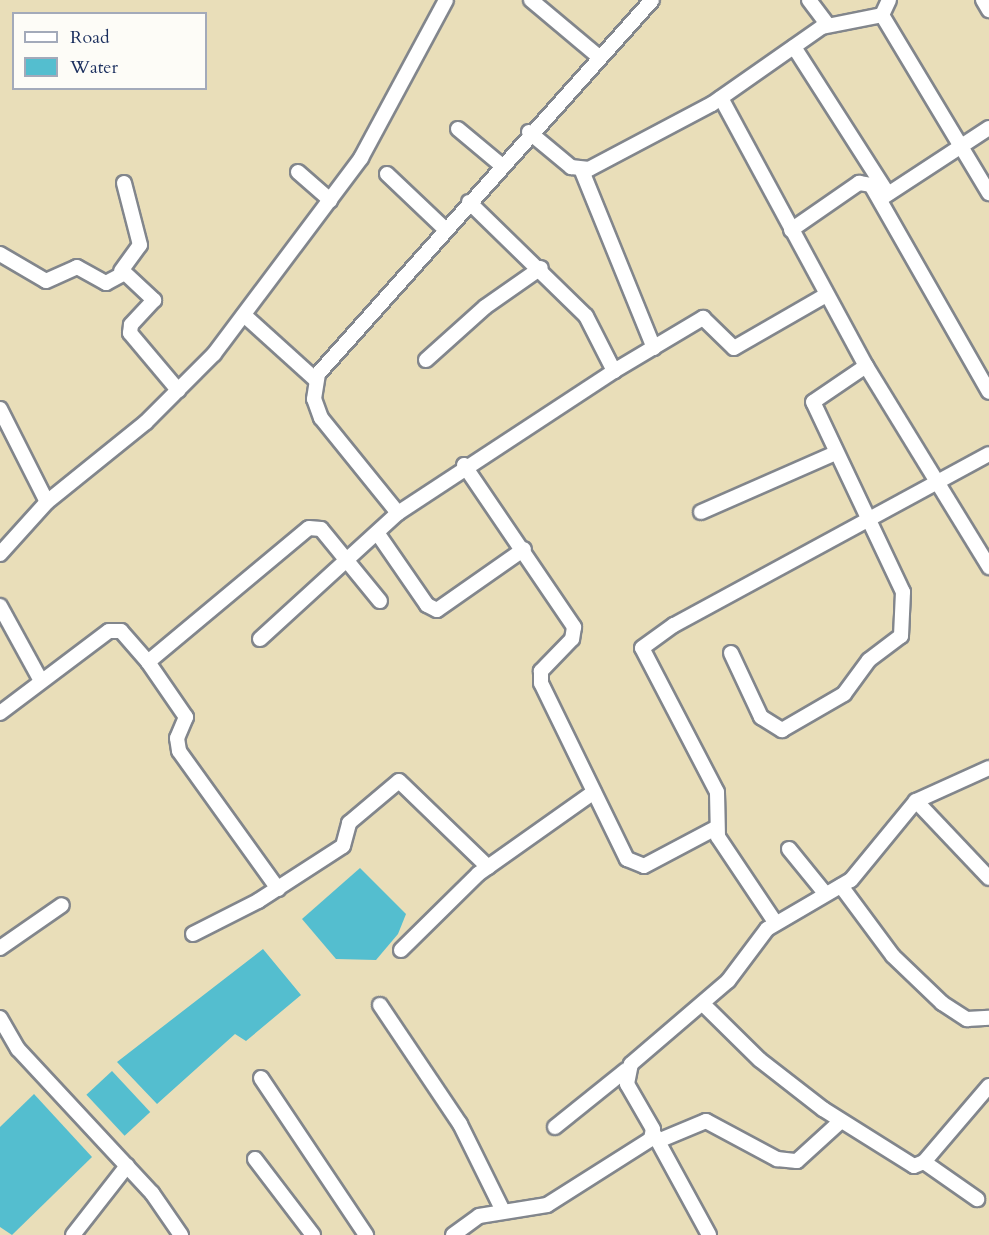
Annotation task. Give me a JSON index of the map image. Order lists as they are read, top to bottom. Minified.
{"legend":["Road","Water"]}
